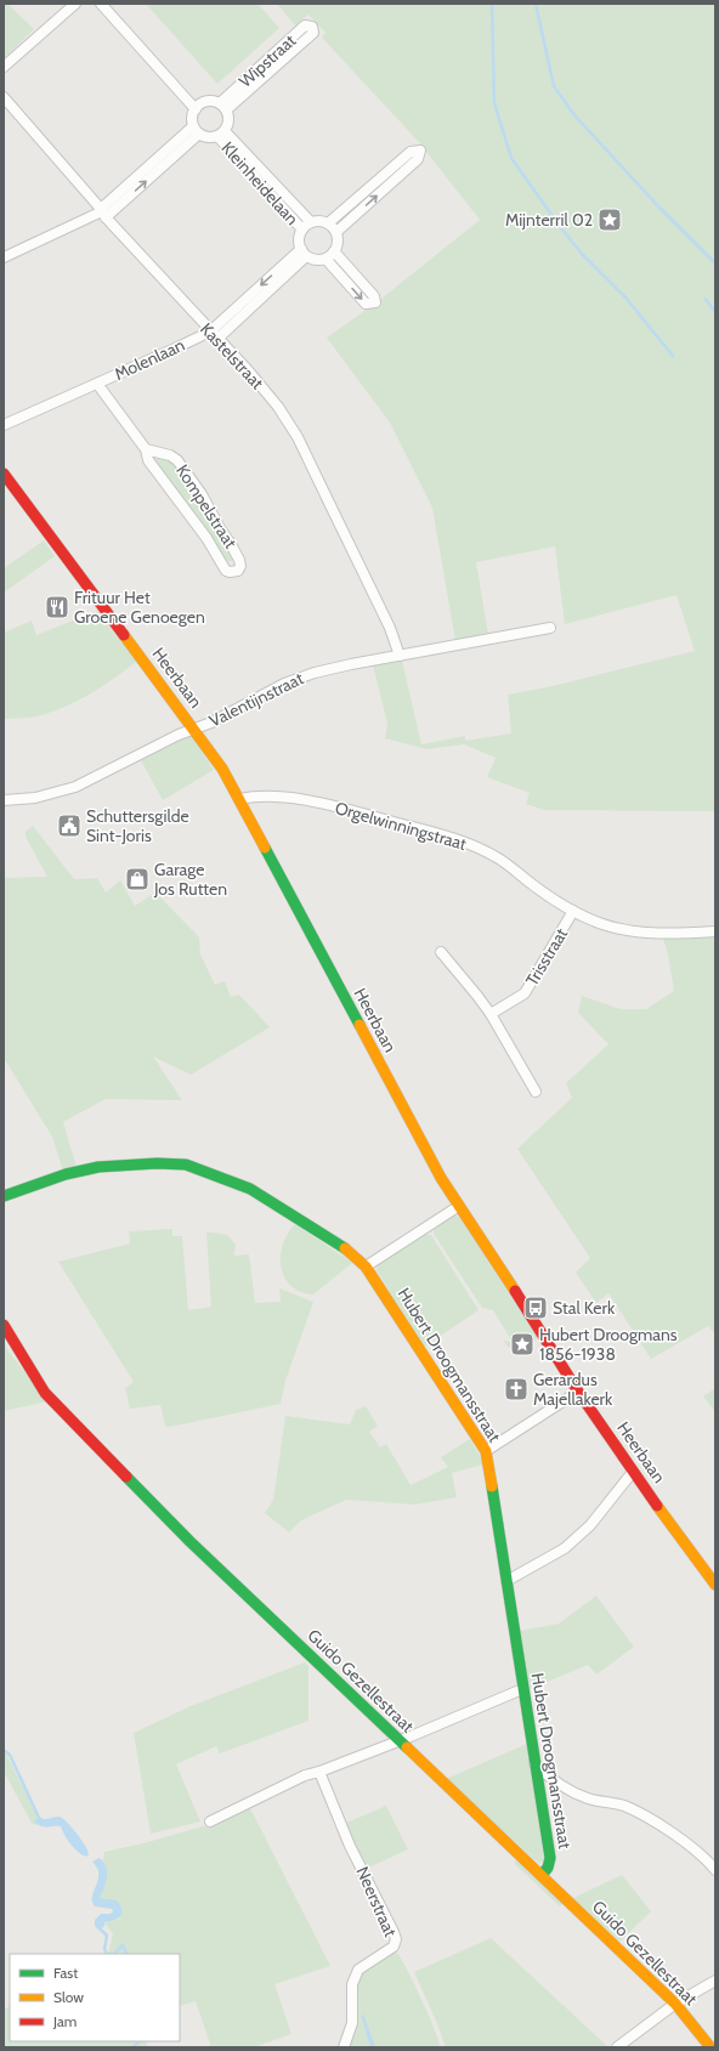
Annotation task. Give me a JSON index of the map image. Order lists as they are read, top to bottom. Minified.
{"streets":{"street":["Wipstraat","Kleinheidelaan","Kastelstraat","Molenlaan","Kompelstraat","Heerbaan","Valentijnstraat","Orgelwinningstraat","Trisstraat","Hubert Droogmansstraat","Guido Gezellestraat","Neerstraat"]},"crossings":[["Wipstraat","Kleinheidelaan"],["Kleinheidelaan","Molenlaan"],["Kastelstraat","Molenlaan"],["Kastelstraat","Valentijnstraat"],["Molenlaan","Kompelstraat"],["Heerbaan","Valentijnstraat"],["Heerbaan","Orgelwinningstraat"],["Orgelwinningstraat","Trisstraat"],["Hubert Droogmansstraat","Guido Gezellestraat"]],"places":{"place":["Mijnterril 02","Hubert Droogmans 1856-1938"],"restaurant":["Frituur Het Groene Genoegen"],"public building":["Schuttersgilde Sint-Joris"],"shop":["Garage Jos Rutten"],"bus stop":["Stal Kerk"],"church":["Gerardus Majellakerk"]},"legend":["Fast","Slow","Jam"]}
